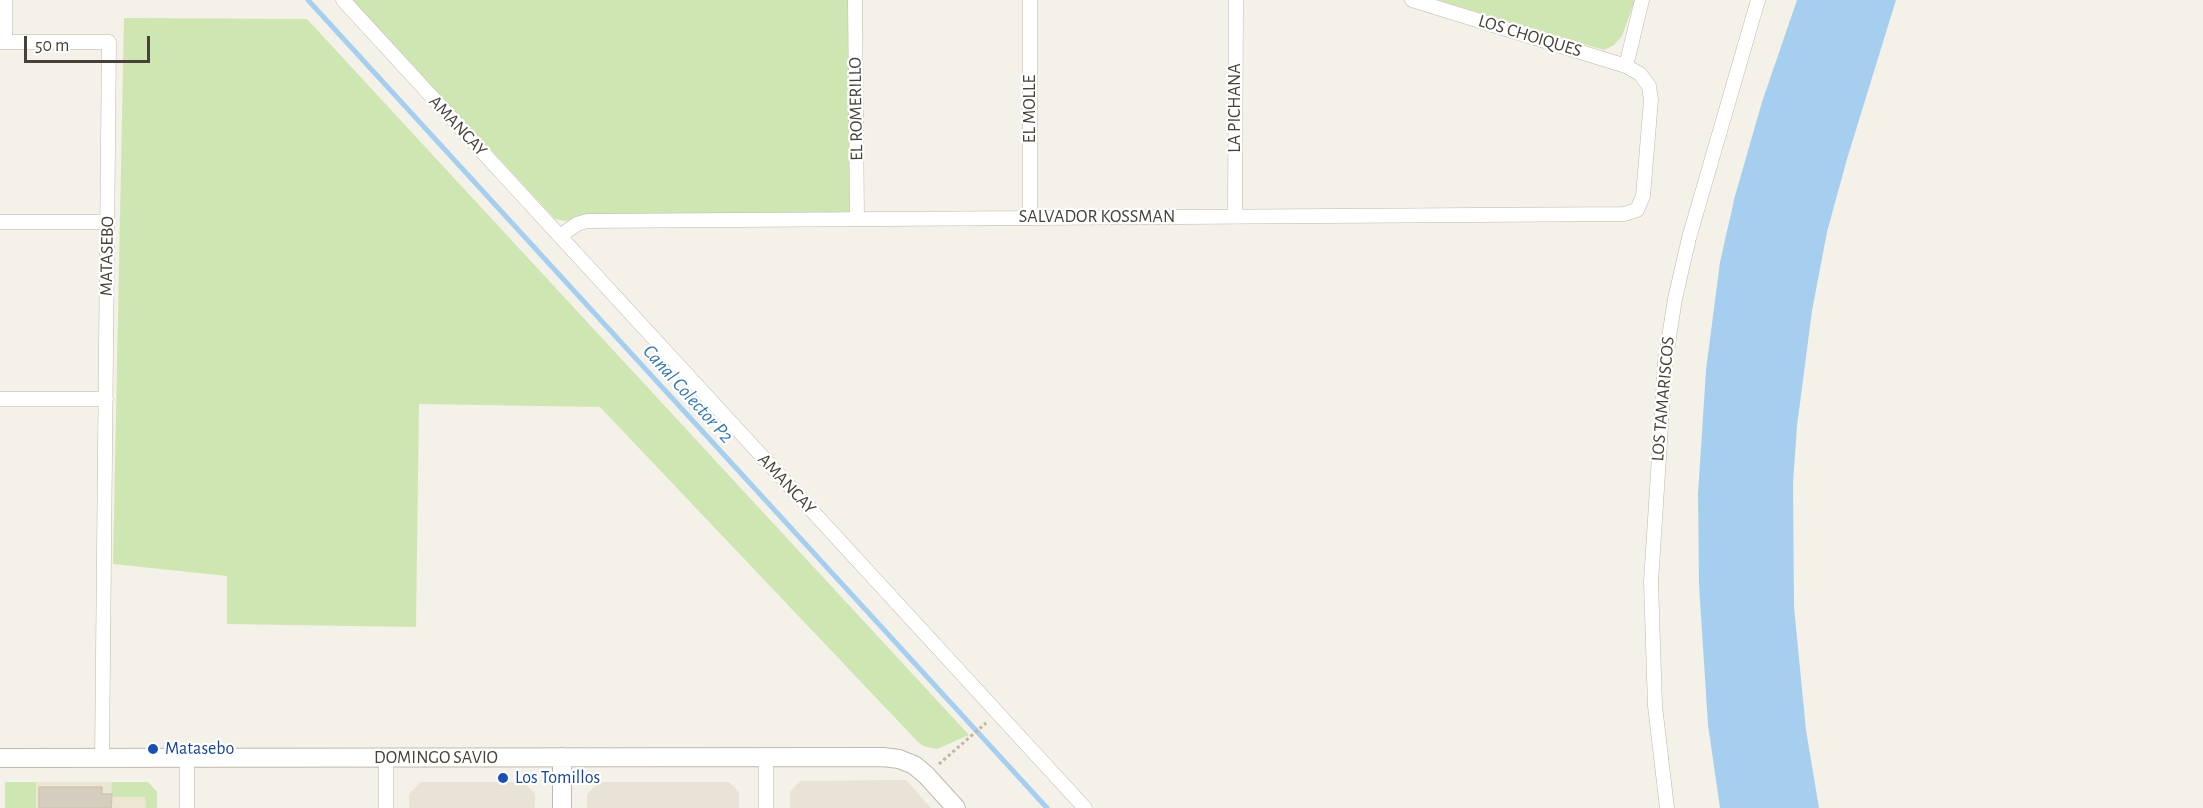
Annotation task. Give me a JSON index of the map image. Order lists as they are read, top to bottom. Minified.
{"streets":{"street":["LOS CHOIQUES","LA PICHANA","EL ROMERILLO","EL MOLLE","AMANCAY","SALVADOR KOSSMAN","MATASEBO","LOS TAMARISCOS","DOMINGO SAVIO"]},"crossings":[["LOS CHOIQUES","SALVADOR KOSSMAN"],["LA PICHANA","SALVADOR KOSSMAN"],["EL ROMERILLO","SALVADOR KOSSMAN"],["EL MOLLE","SALVADOR KOSSMAN"],["AMANCAY","SALVADOR KOSSMAN"],["MATASEBO","DOMINGO SAVIO"]],"water":["Canal Colector P2"],"places":["Matasebo","Los Tomillos"],"scale_bar":"50 m"}
